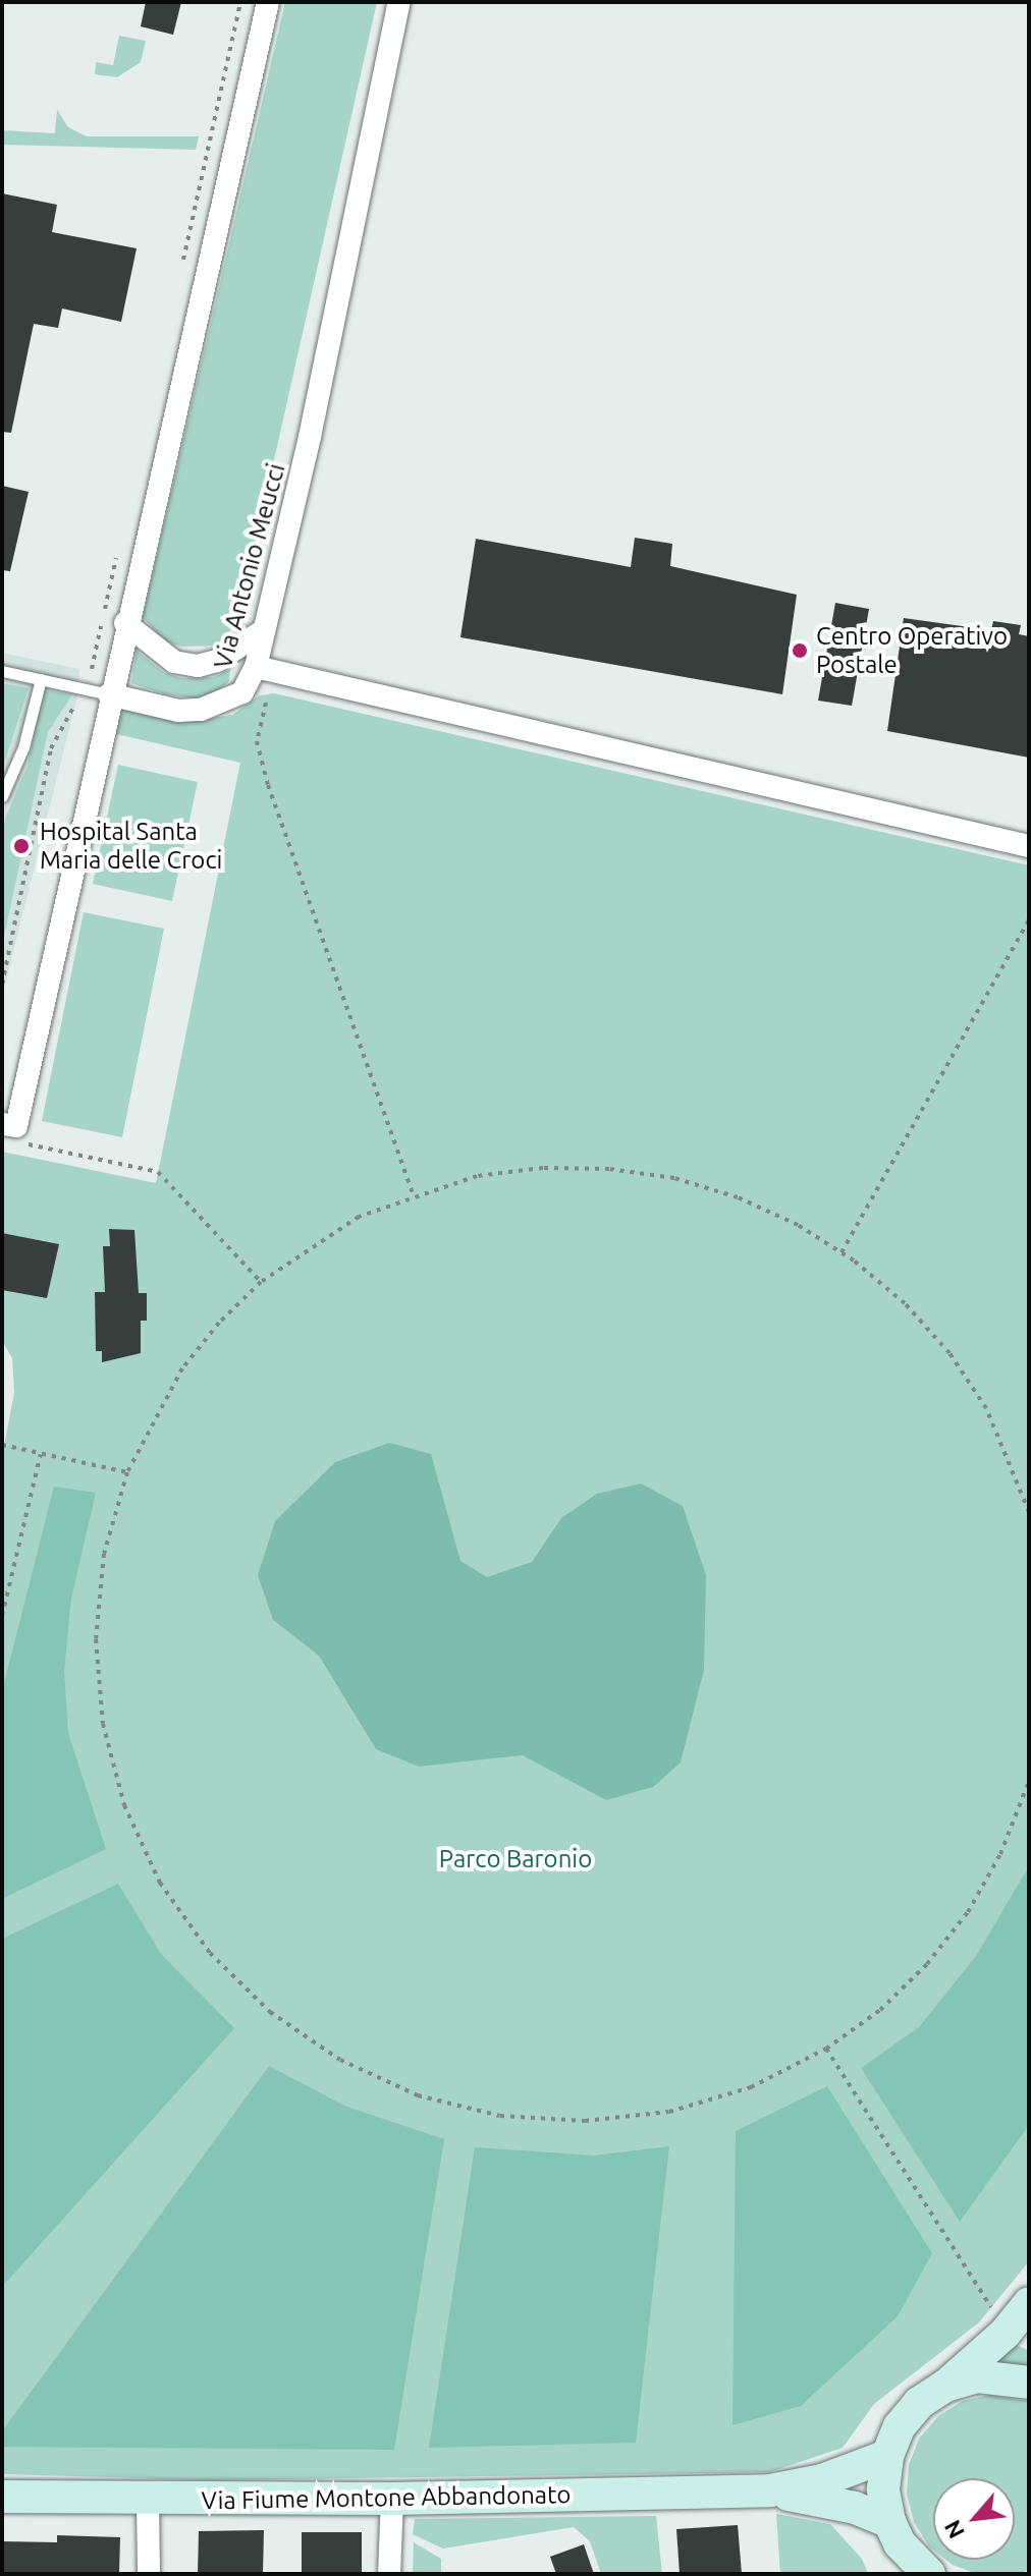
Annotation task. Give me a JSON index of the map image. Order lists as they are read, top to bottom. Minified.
{"streets":{"street":["Via Antonio Meucci","Via Fiume Montone Abbandonato"]},"parks":["Parco Baronio"],"places":["Centro Operativo Postale","Hospital Santa Maria delle Croci"],"north":"bottom left"}
